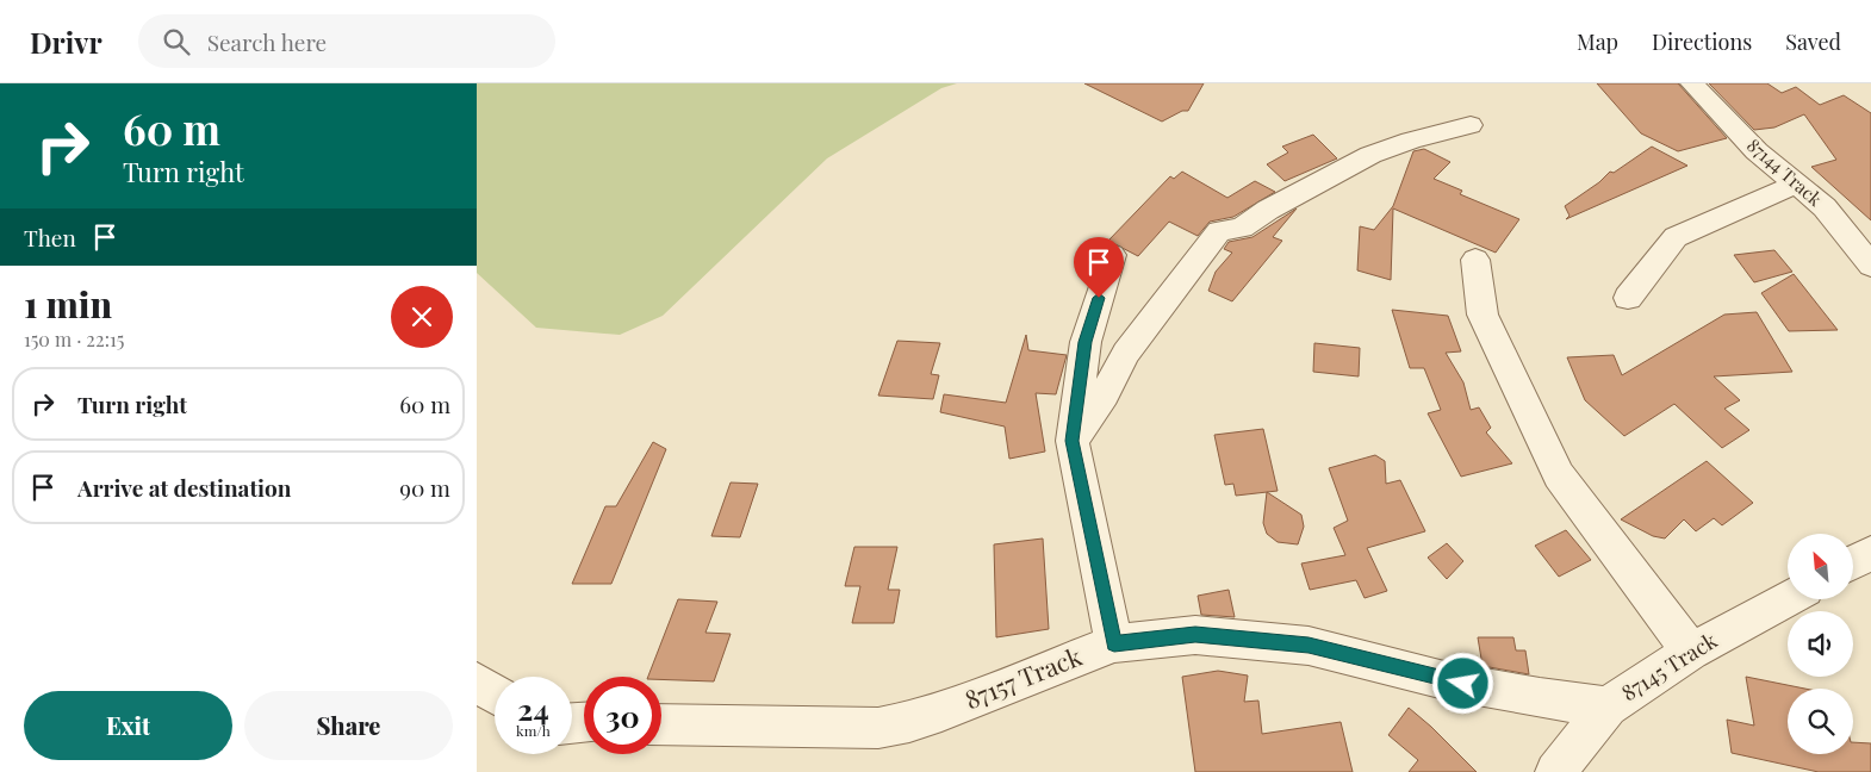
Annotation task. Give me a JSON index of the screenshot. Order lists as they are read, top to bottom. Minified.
{"streets":{"street":["87144 Track","87145 Track","87157 Track"]},"crossings":[["87145 Track","87157 Track"]],"north":"top left","page":{"header":"Drivr","search":"Search here","nav":["Map","Directions","Saved"],"turn":["60 m","Turn right"],"then":"Then","heading":["1 min","150 m · 22:15"],"list":[{"name":"Turn right","value":"60 m"},{"name":"Arrive at destination","value":"90 m"}],"speed":"24 km/h","limit":"30","buttons":["Exit","Share"]}}
